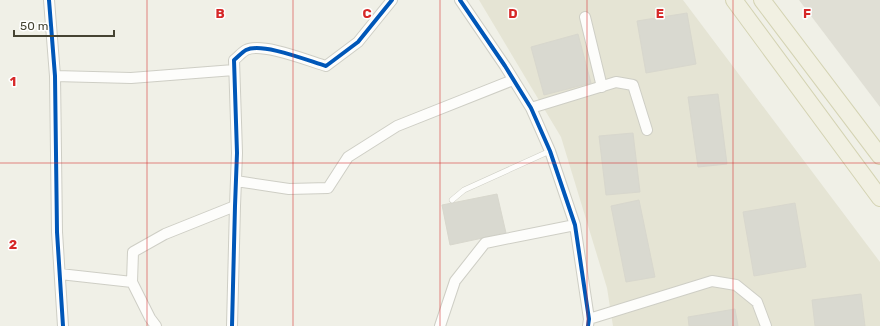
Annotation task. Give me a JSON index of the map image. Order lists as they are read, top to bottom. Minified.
{"scale_bar":"50 m","grid":{"columns":["B","C","D","E","F"],"rows":["1","2"]}}
